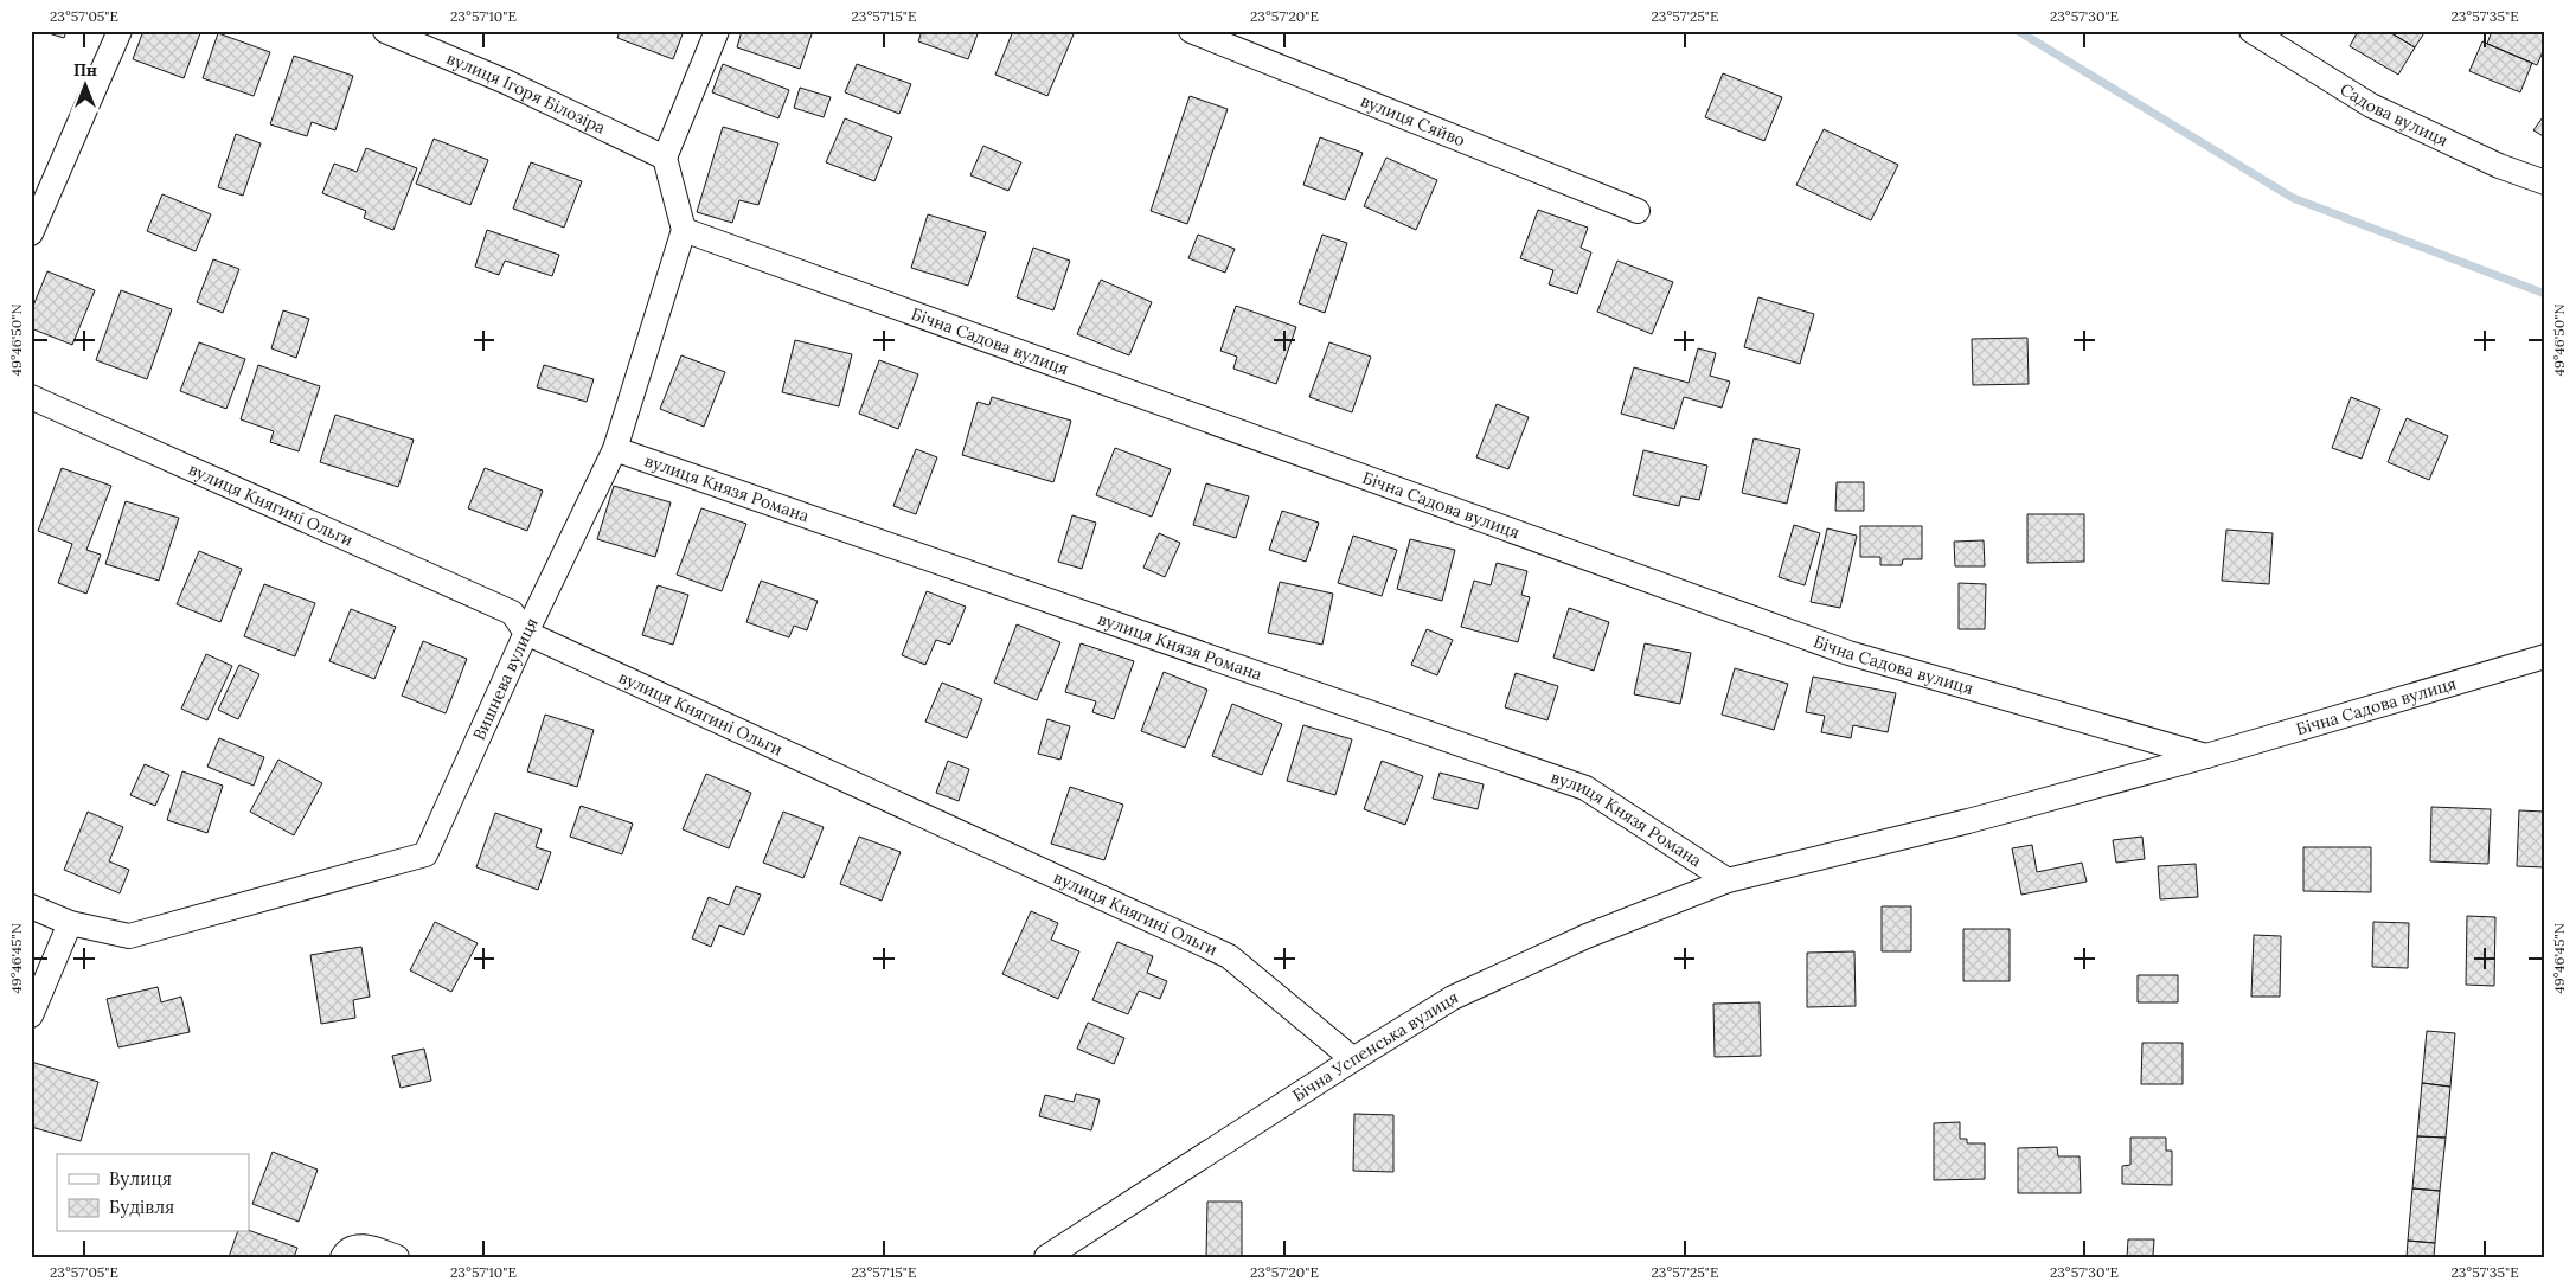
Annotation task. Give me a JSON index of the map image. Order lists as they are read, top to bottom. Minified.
{"streets":{"street":["вулиця Ігоря Білозіра","Садова вулиця","вулиця Сяйво","Бічна Садова вулиця","вулиця Князя Романа","вулиця Княгині Ольги","Вишнева вулиця","Бічна Успенська вулиця"]},"crossings":[["Бічна Садова вулиця","вулиця Князя Романа"],["Бічна Садова вулиця","Вишнева вулиця"],["Бічна Садова вулиця","Бічна Успенська вулиця"],["вулиця Князя Романа","Вишнева вулиця"],["вулиця Князя Романа","Бічна Успенська вулиця"],["вулиця Княгині Ольги","Вишнева вулиця"],["вулиця Княгині Ольги","Бічна Успенська вулиця"]],"legend":["Вулиця","Будівля"],"north":"top","coordinates":["23°57'05\"E","23°57'10\"E","23°57'15\"E","23°57'20\"E","23°57'25\"E","23°57'30\"E","23°57'35\"E","49°46'50\"N","49°46'45\"N"]}
